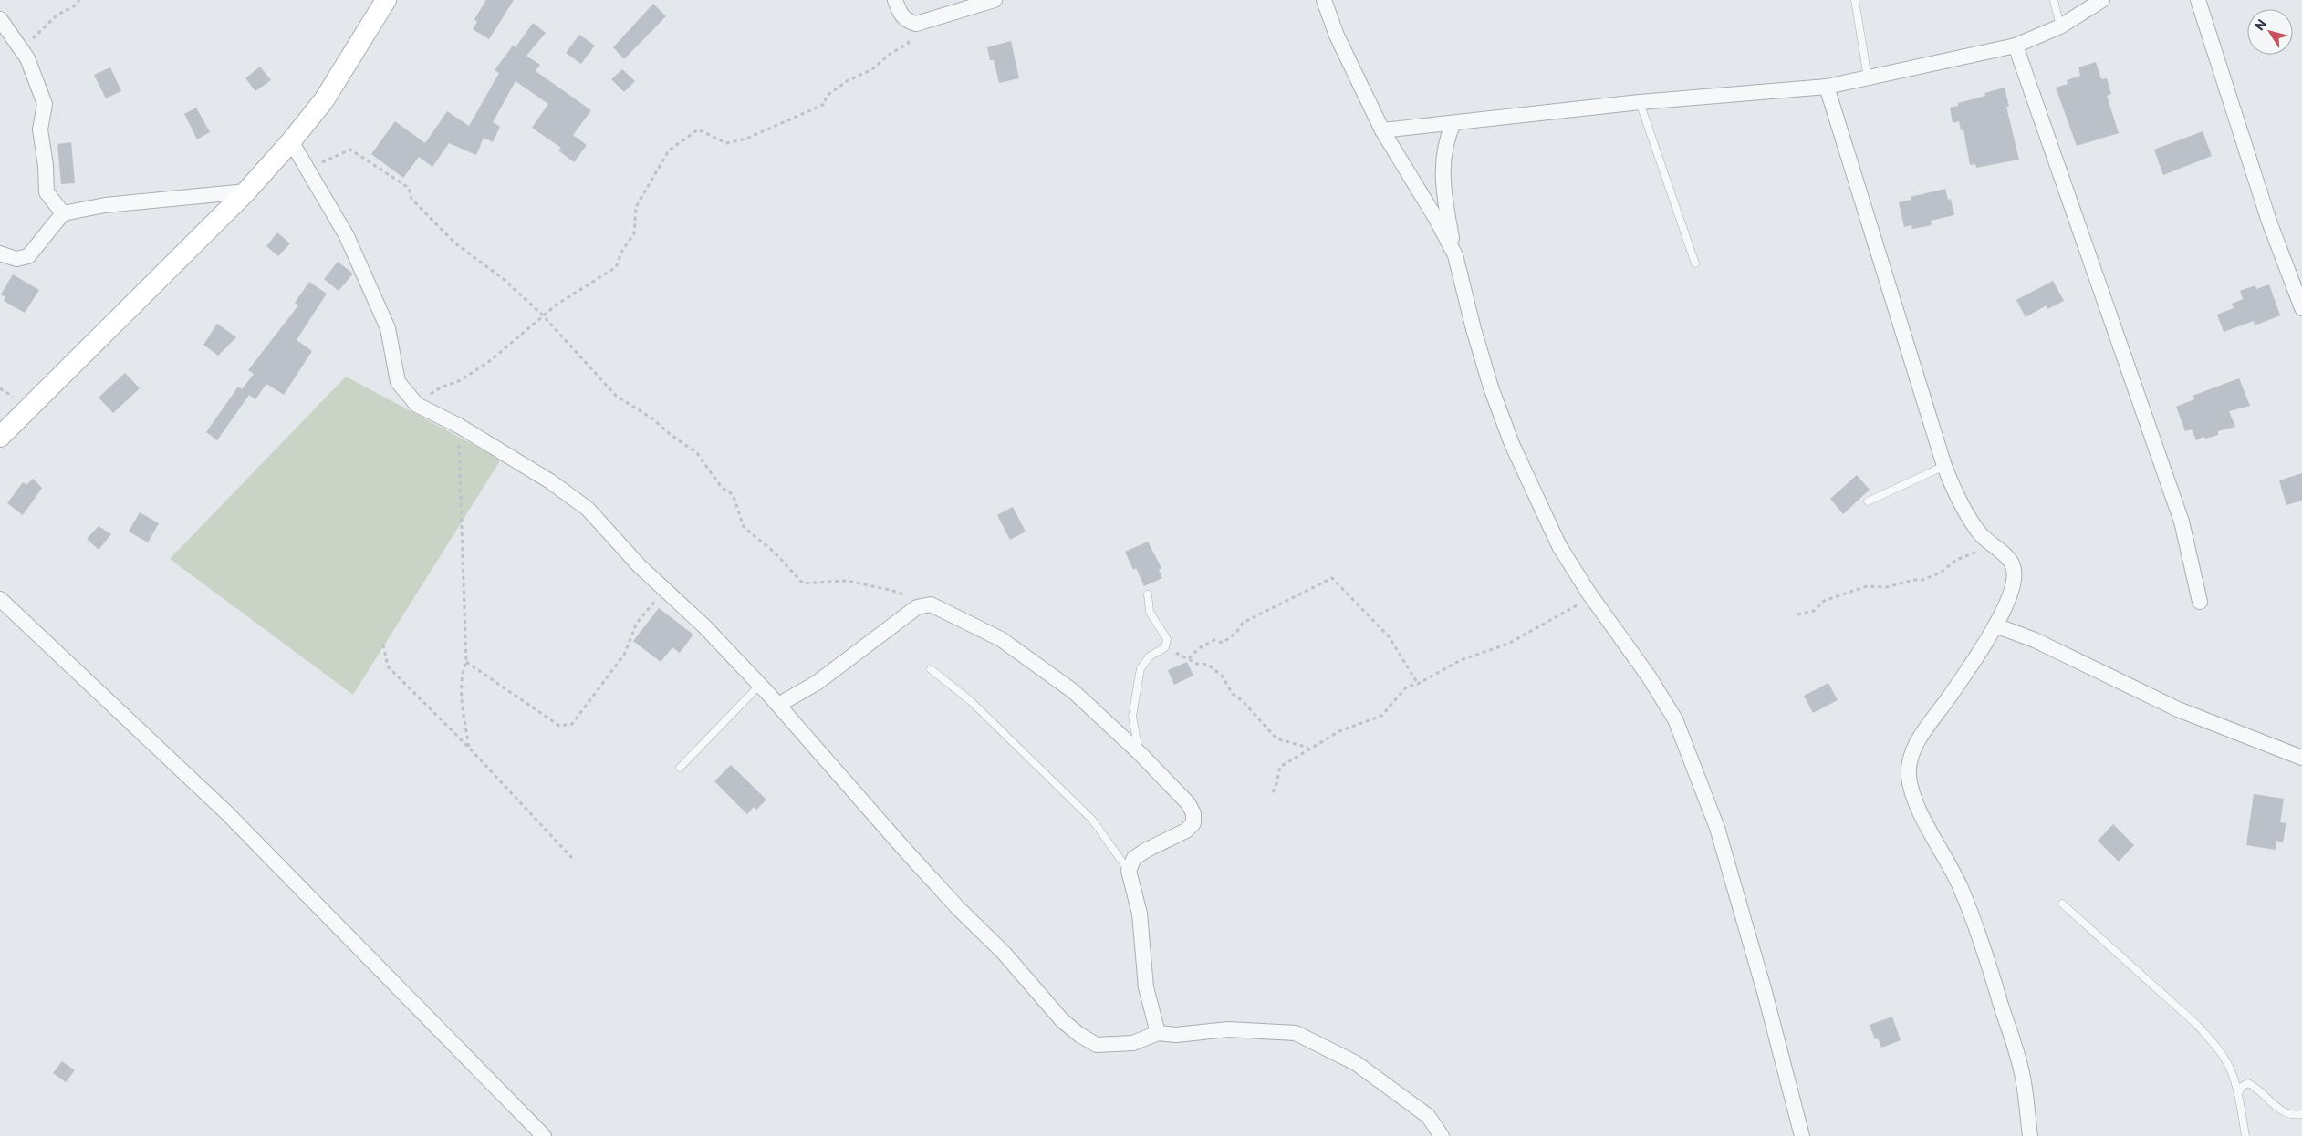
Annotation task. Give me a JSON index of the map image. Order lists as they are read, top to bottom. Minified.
{"north":"top left"}
